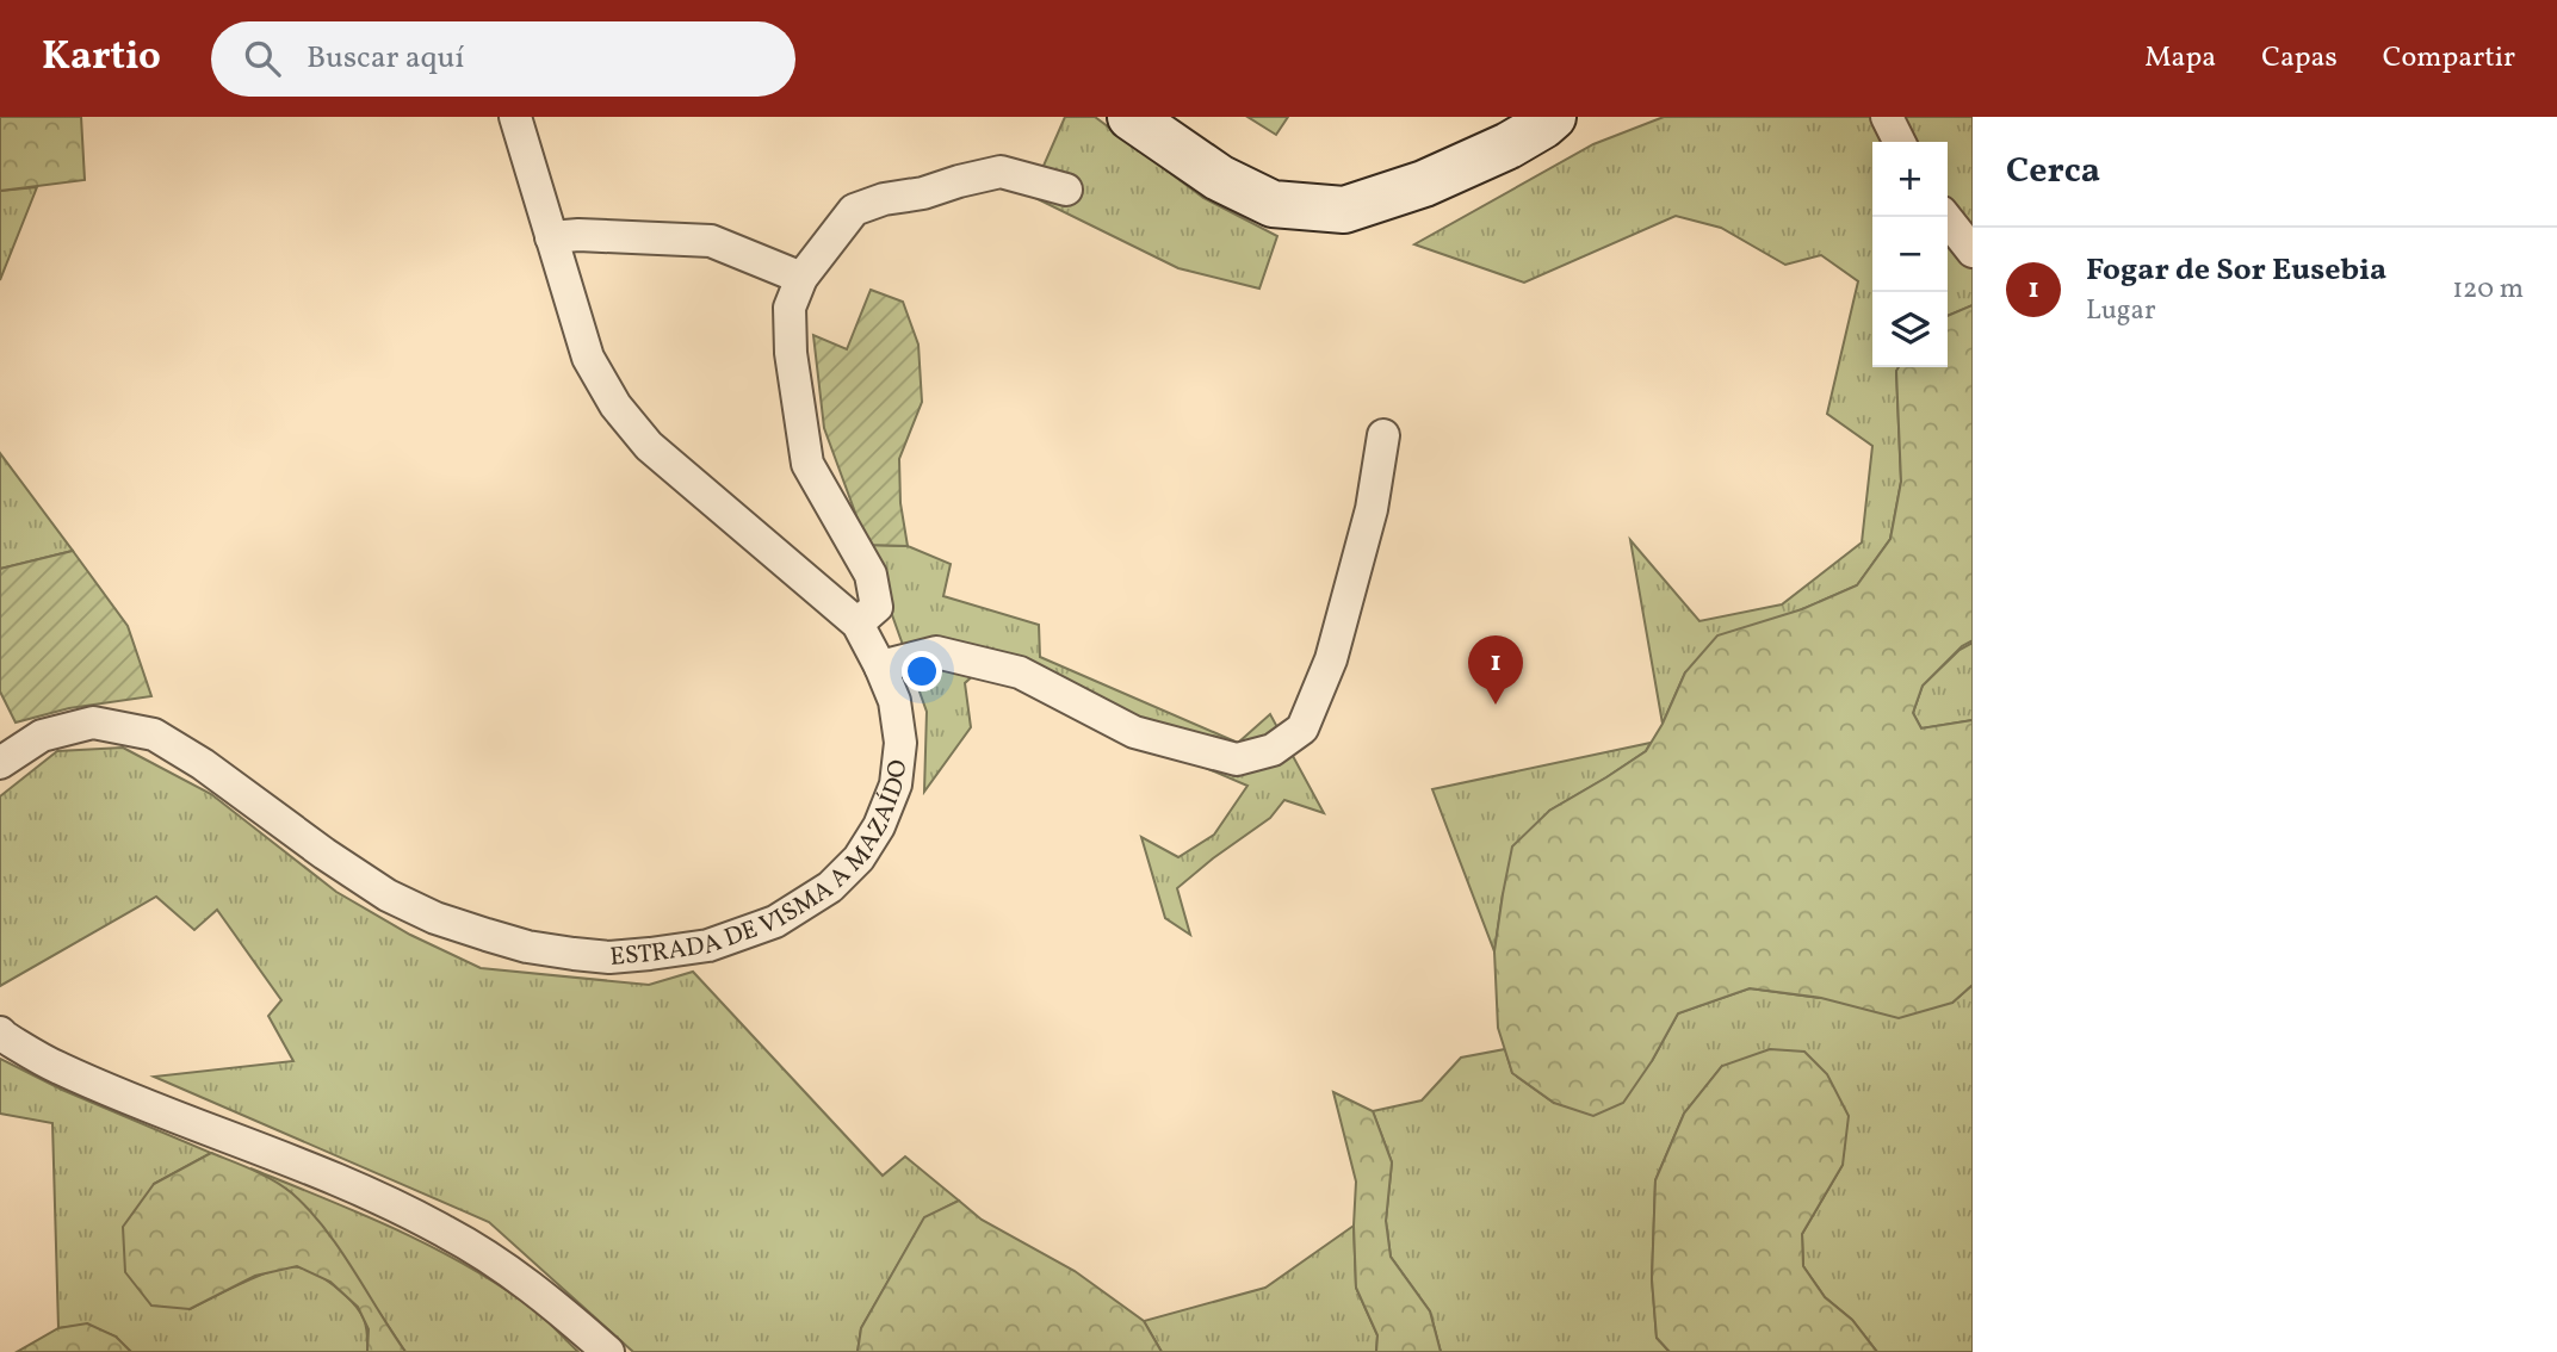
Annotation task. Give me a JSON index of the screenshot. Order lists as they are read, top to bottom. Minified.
{"streets":{"street":["ESTRADA DE VISMA A MAZAÍDO"]},"page":{"header":"Kartio","search":"Buscar aquí","nav":["Mapa","Capas","Compartir"],"heading":"Cerca","map_buttons":["+","−"],"list":[{"mark":"1","name":"Fogar de Sor Eusebia","note":"Lugar","value":"120 m"}],"pins":"1"}}
